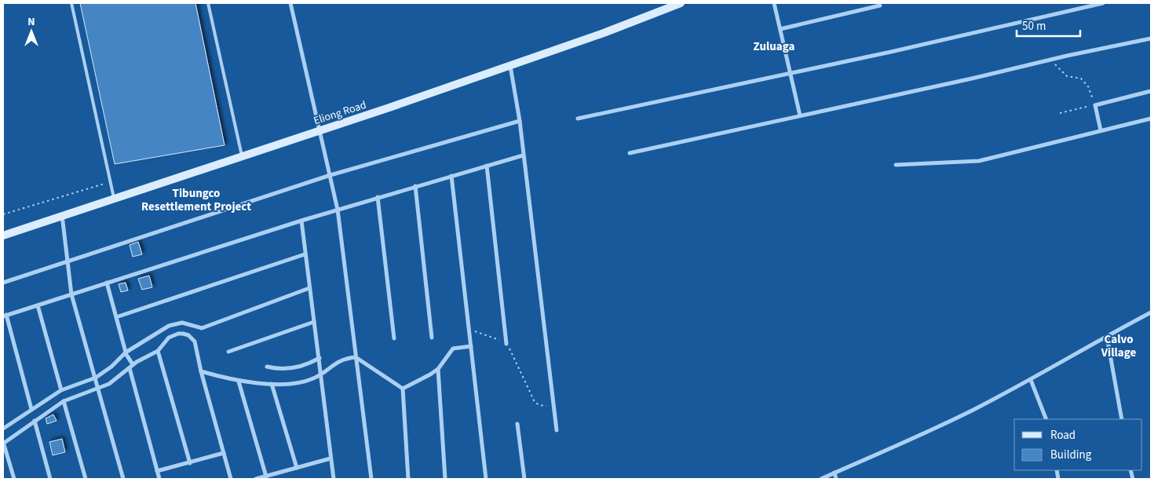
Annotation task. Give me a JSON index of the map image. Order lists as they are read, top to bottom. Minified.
{"streets":{"main road":["Eliong Road"]},"districts":["Zuluaga","Tibungco Resettlement Project","Calvo Village"],"legend":["Road","Building"],"scale_bar":"50 m","north":"top"}
